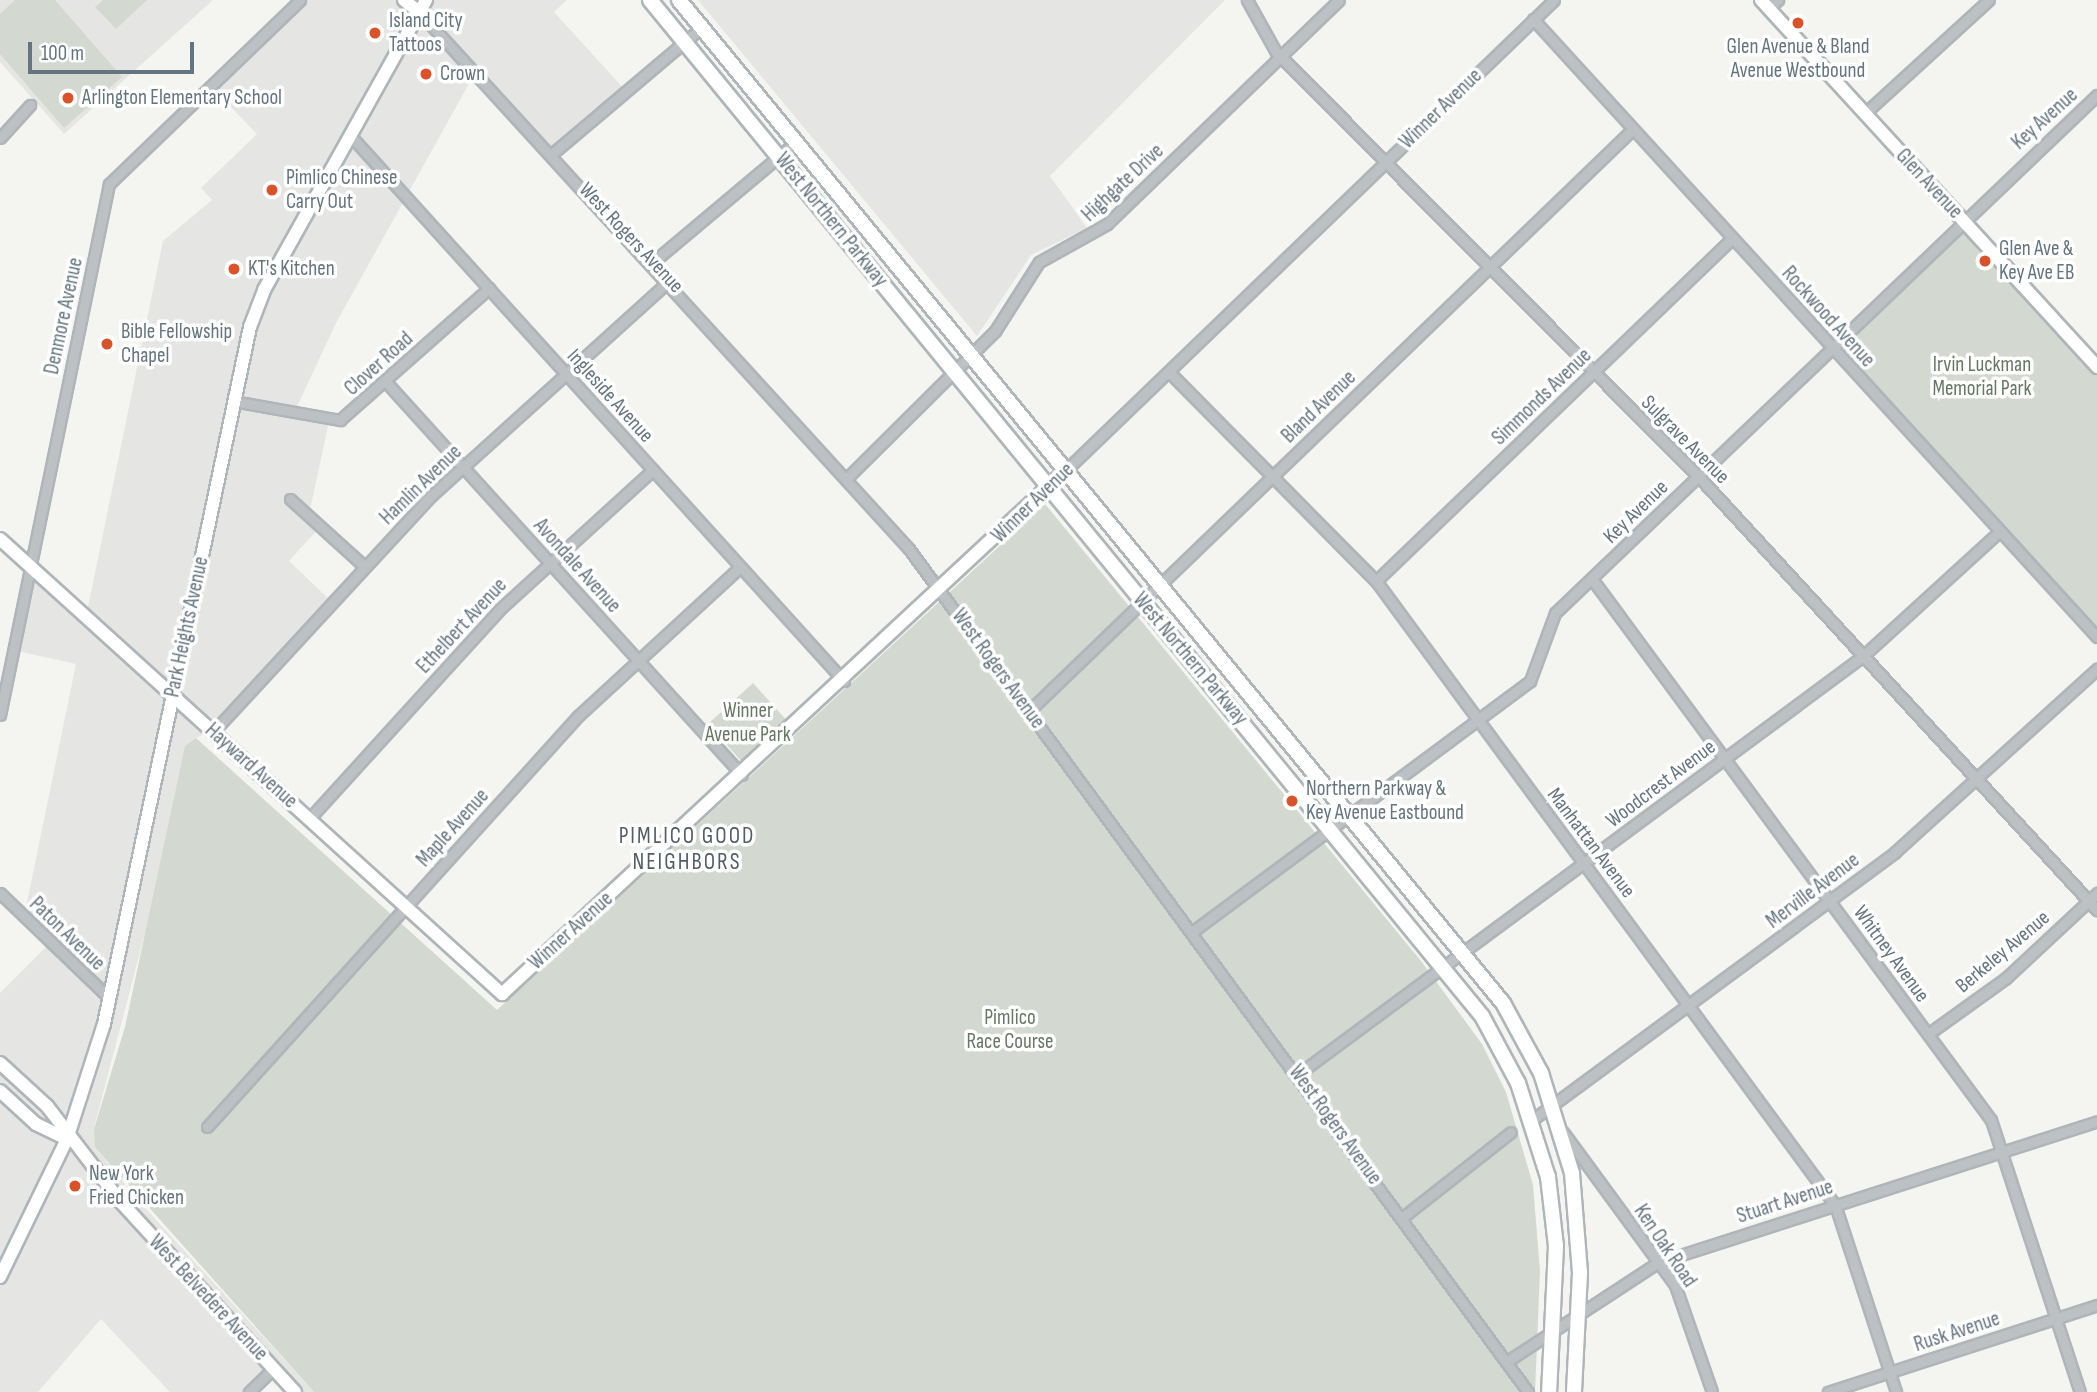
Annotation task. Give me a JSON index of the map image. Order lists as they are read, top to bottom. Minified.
{"streets":{"main road":["West Northern Parkway"],"street":["Winner Avenue","Key Avenue","Highgate Drive","Glen Avenue","West Rogers Avenue","Denmore Avenue","Rockwood Avenue","Clover Road","Ingleside Avenue","Simmonds Avenue","Bland Avenue","Sulgrave Avenue","Hamlin Avenue","Avondale Avenue","Ethelbert Avenue","Park Heights Avenue","Hayward Avenue","Woodcrest Avenue","Maple Avenue","Manhattan Avenue","Merville Avenue","Paton Avenue","Berkeley Avenue","Whitney Avenue","Stuart Avenue","Ken Oak Road","West Belvedere Avenue","Rusk Avenue"]},"crossings":[["Winner Avenue","West Northern Parkway"],["Winner Avenue","West Rogers Avenue"],["Winner Avenue","Rockwood Avenue"],["Winner Avenue","Ingleside Avenue"],["Winner Avenue","Sulgrave Avenue"],["Winner Avenue","Avondale Avenue"],["Winner Avenue","Hayward Avenue"],["Winner Avenue","Manhattan Avenue"],["Key Avenue","Glen Avenue"],["Key Avenue","West Northern Parkway"],["Key Avenue","West Rogers Avenue"],["Key Avenue","Rockwood Avenue"],["Key Avenue","Sulgrave Avenue"],["Key Avenue","Manhattan Avenue"],["Key Avenue","Whitney Avenue"],["Highgate Drive","West Northern Parkway"],["Highgate Drive","West Rogers Avenue"],["Highgate Drive","Sulgrave Avenue"],["West Northern Parkway","Bland Avenue"],["West Northern Parkway","Woodcrest Avenue"],["West Northern Parkway","Merville Avenue"],["West Northern Parkway","Stuart Avenue"],["West Northern Parkway","Ken Oak Road"],["West Rogers Avenue","Bland Avenue"],["West Rogers Avenue","Hamlin Avenue"],["West Rogers Avenue","Park Heights Avenue"],["West Rogers Avenue","Woodcrest Avenue"],["West Rogers Avenue","Stuart Avenue"],["Denmore Avenue","Hayward Avenue"],["Rockwood Avenue","Simmonds Avenue"],["Rockwood Avenue","Bland Avenue"],["Rockwood Avenue","Woodcrest Avenue"],["Clover Road","Ingleside Avenue"],["Clover Road","Avondale Avenue"],["Clover Road","Park Heights Avenue"],["Ingleside Avenue","Hamlin Avenue"],["Ingleside Avenue","Ethelbert Avenue"],["Ingleside Avenue","Park Heights Avenue"],["Ingleside Avenue","Maple Avenue"],["Simmonds Avenue","Sulgrave Avenue"],["Simmonds Avenue","Manhattan Avenue"],["Bland Avenue","Sulgrave Avenue"],["Bland Avenue","Manhattan Avenue"],["Sulgrave Avenue","Woodcrest Avenue"],["Sulgrave Avenue","Merville Avenue"],["Sulgrave Avenue","Berkeley Avenue"],["Hamlin Avenue","Avondale Avenue"],["Hamlin Avenue","Hayward Avenue"],["Avondale Avenue","Ethelbert Avenue"],["Avondale Avenue","Maple Avenue"],["Ethelbert Avenue","Hayward Avenue"],["Park Heights Avenue","Hayward Avenue"],["Park Heights Avenue","Paton Avenue"],["Park Heights Avenue","West Belvedere Avenue"],["Hayward Avenue","Maple Avenue"],["Woodcrest Avenue","Manhattan Avenue"],["Woodcrest Avenue","Whitney Avenue"],["Manhattan Avenue","Merville Avenue"],["Manhattan Avenue","Stuart Avenue"],["Manhattan Avenue","Rusk Avenue"],["Merville Avenue","Whitney Avenue"],["Berkeley Avenue","Whitney Avenue"],["Whitney Avenue","Stuart Avenue"],["Whitney Avenue","Rusk Avenue"],["Stuart Avenue","Ken Oak Road"]],"districts":["PIMLICO GOOD NEIGHBORS"],"parks":["Irvin Luckman Memorial Park","Winner Avenue Park","Pimlico Race Course"],"places":["Glen Avenue & Bland Avenue Westbound","Island City Tattoos","Crown","Arlington Elementary School","Pimlico Chinese Carry Out","Glen Ave & Key Ave EB","KT's Kitchen","Bible Fellowship Chapel","Northern Parkway & Key Avenue Eastbound","New York Fried Chicken"],"scale_bar":"100 m"}
